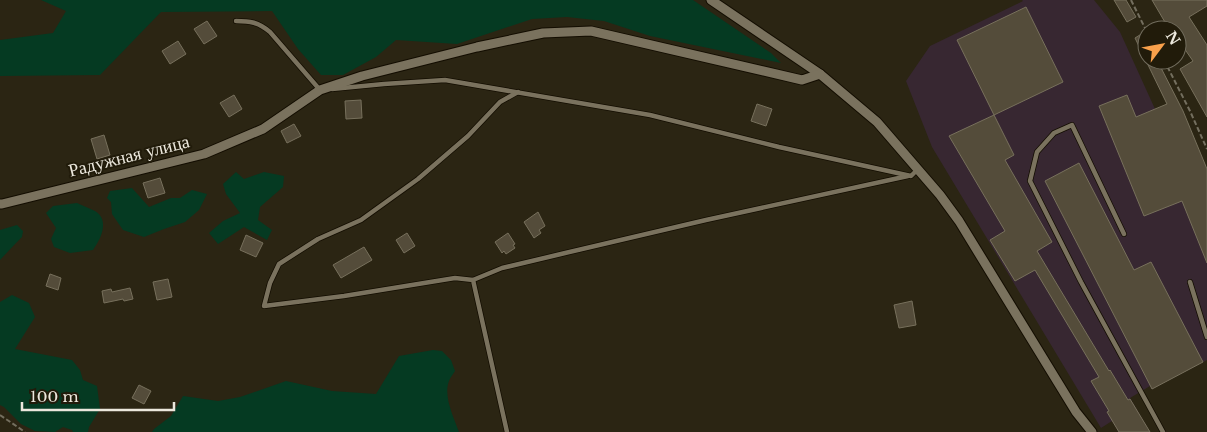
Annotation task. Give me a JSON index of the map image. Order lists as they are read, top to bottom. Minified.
{"streets":{"street":["Радужная улица"]},"scale_bar":"100 m","north":"top right"}
